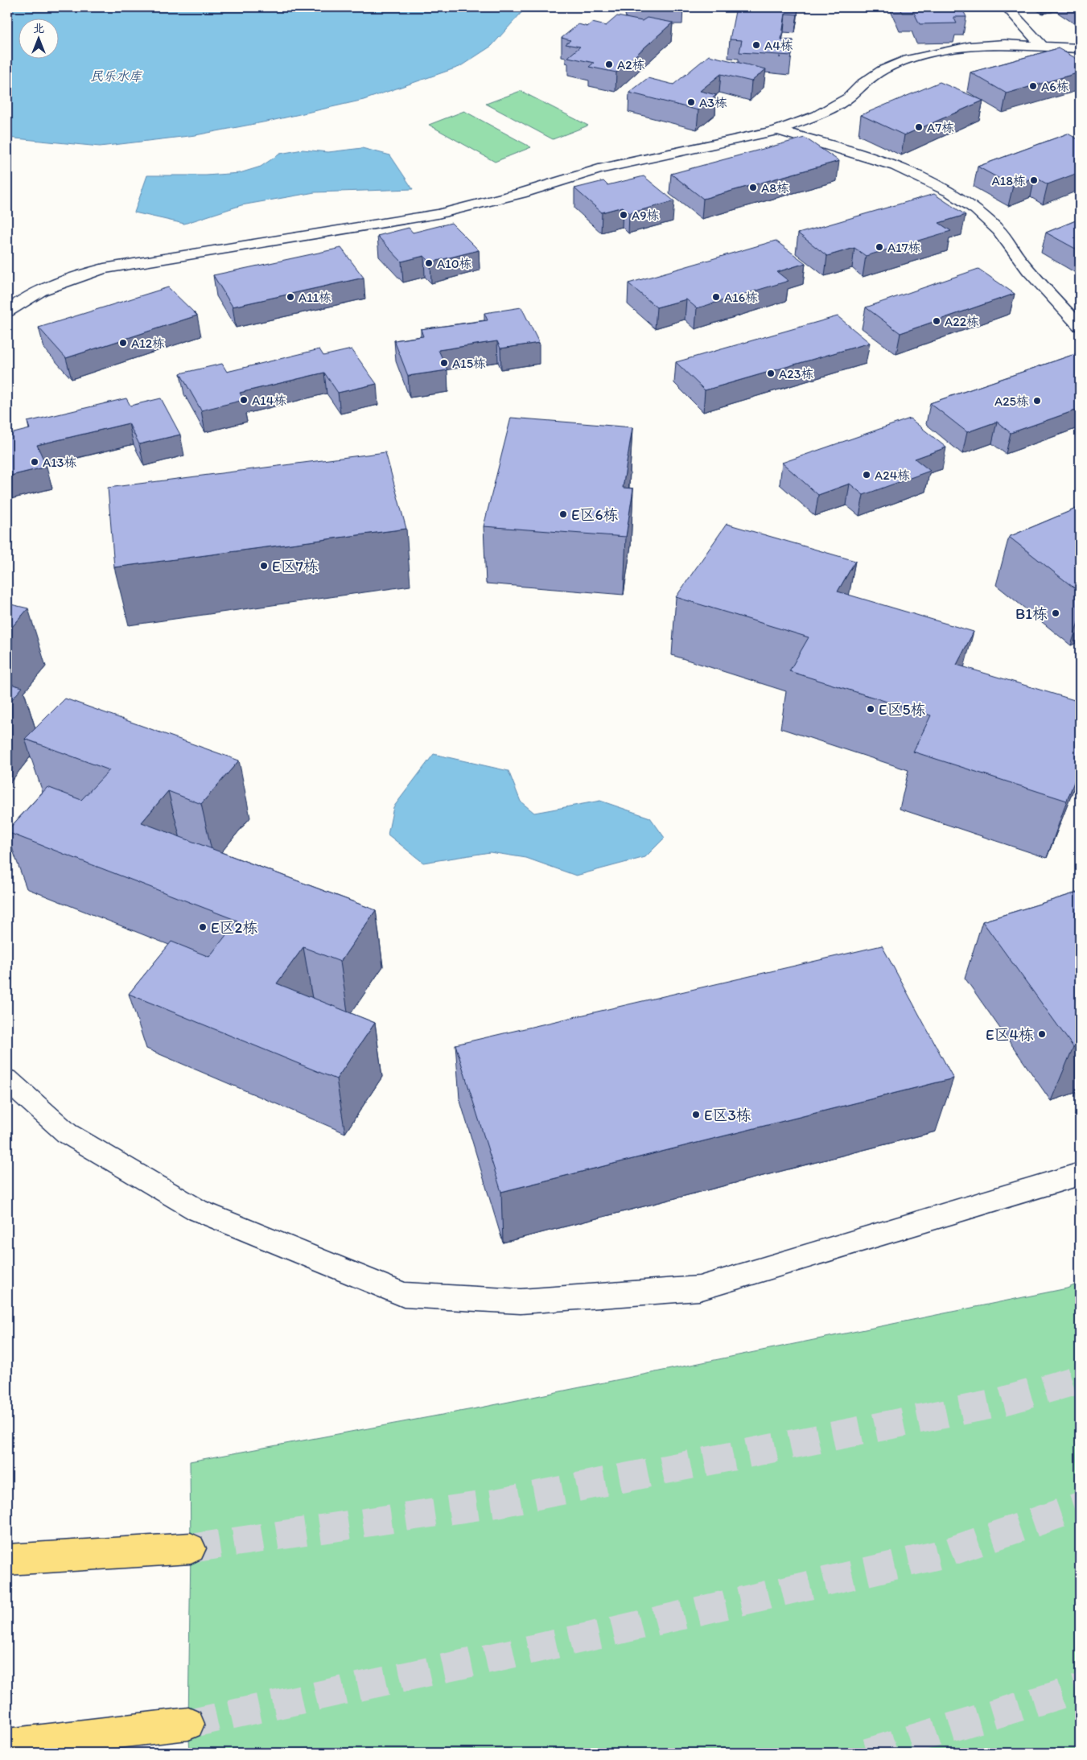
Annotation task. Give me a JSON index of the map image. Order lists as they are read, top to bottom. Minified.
{"water":["民乐水库"],"places":["A4栋","A2栋","A6栋","A3栋","A7栋","A18栋","A8栋","A9栋","A17栋","A10栋","A11栋","A16栋","A22栋","A12栋","A15栋","A23栋","A14栋","A25栋","A13栋","A24栋","E区6栋","E区7栋","B1栋","E区5栋","E区2栋","E区4栋","E区3栋"],"north":"top"}
